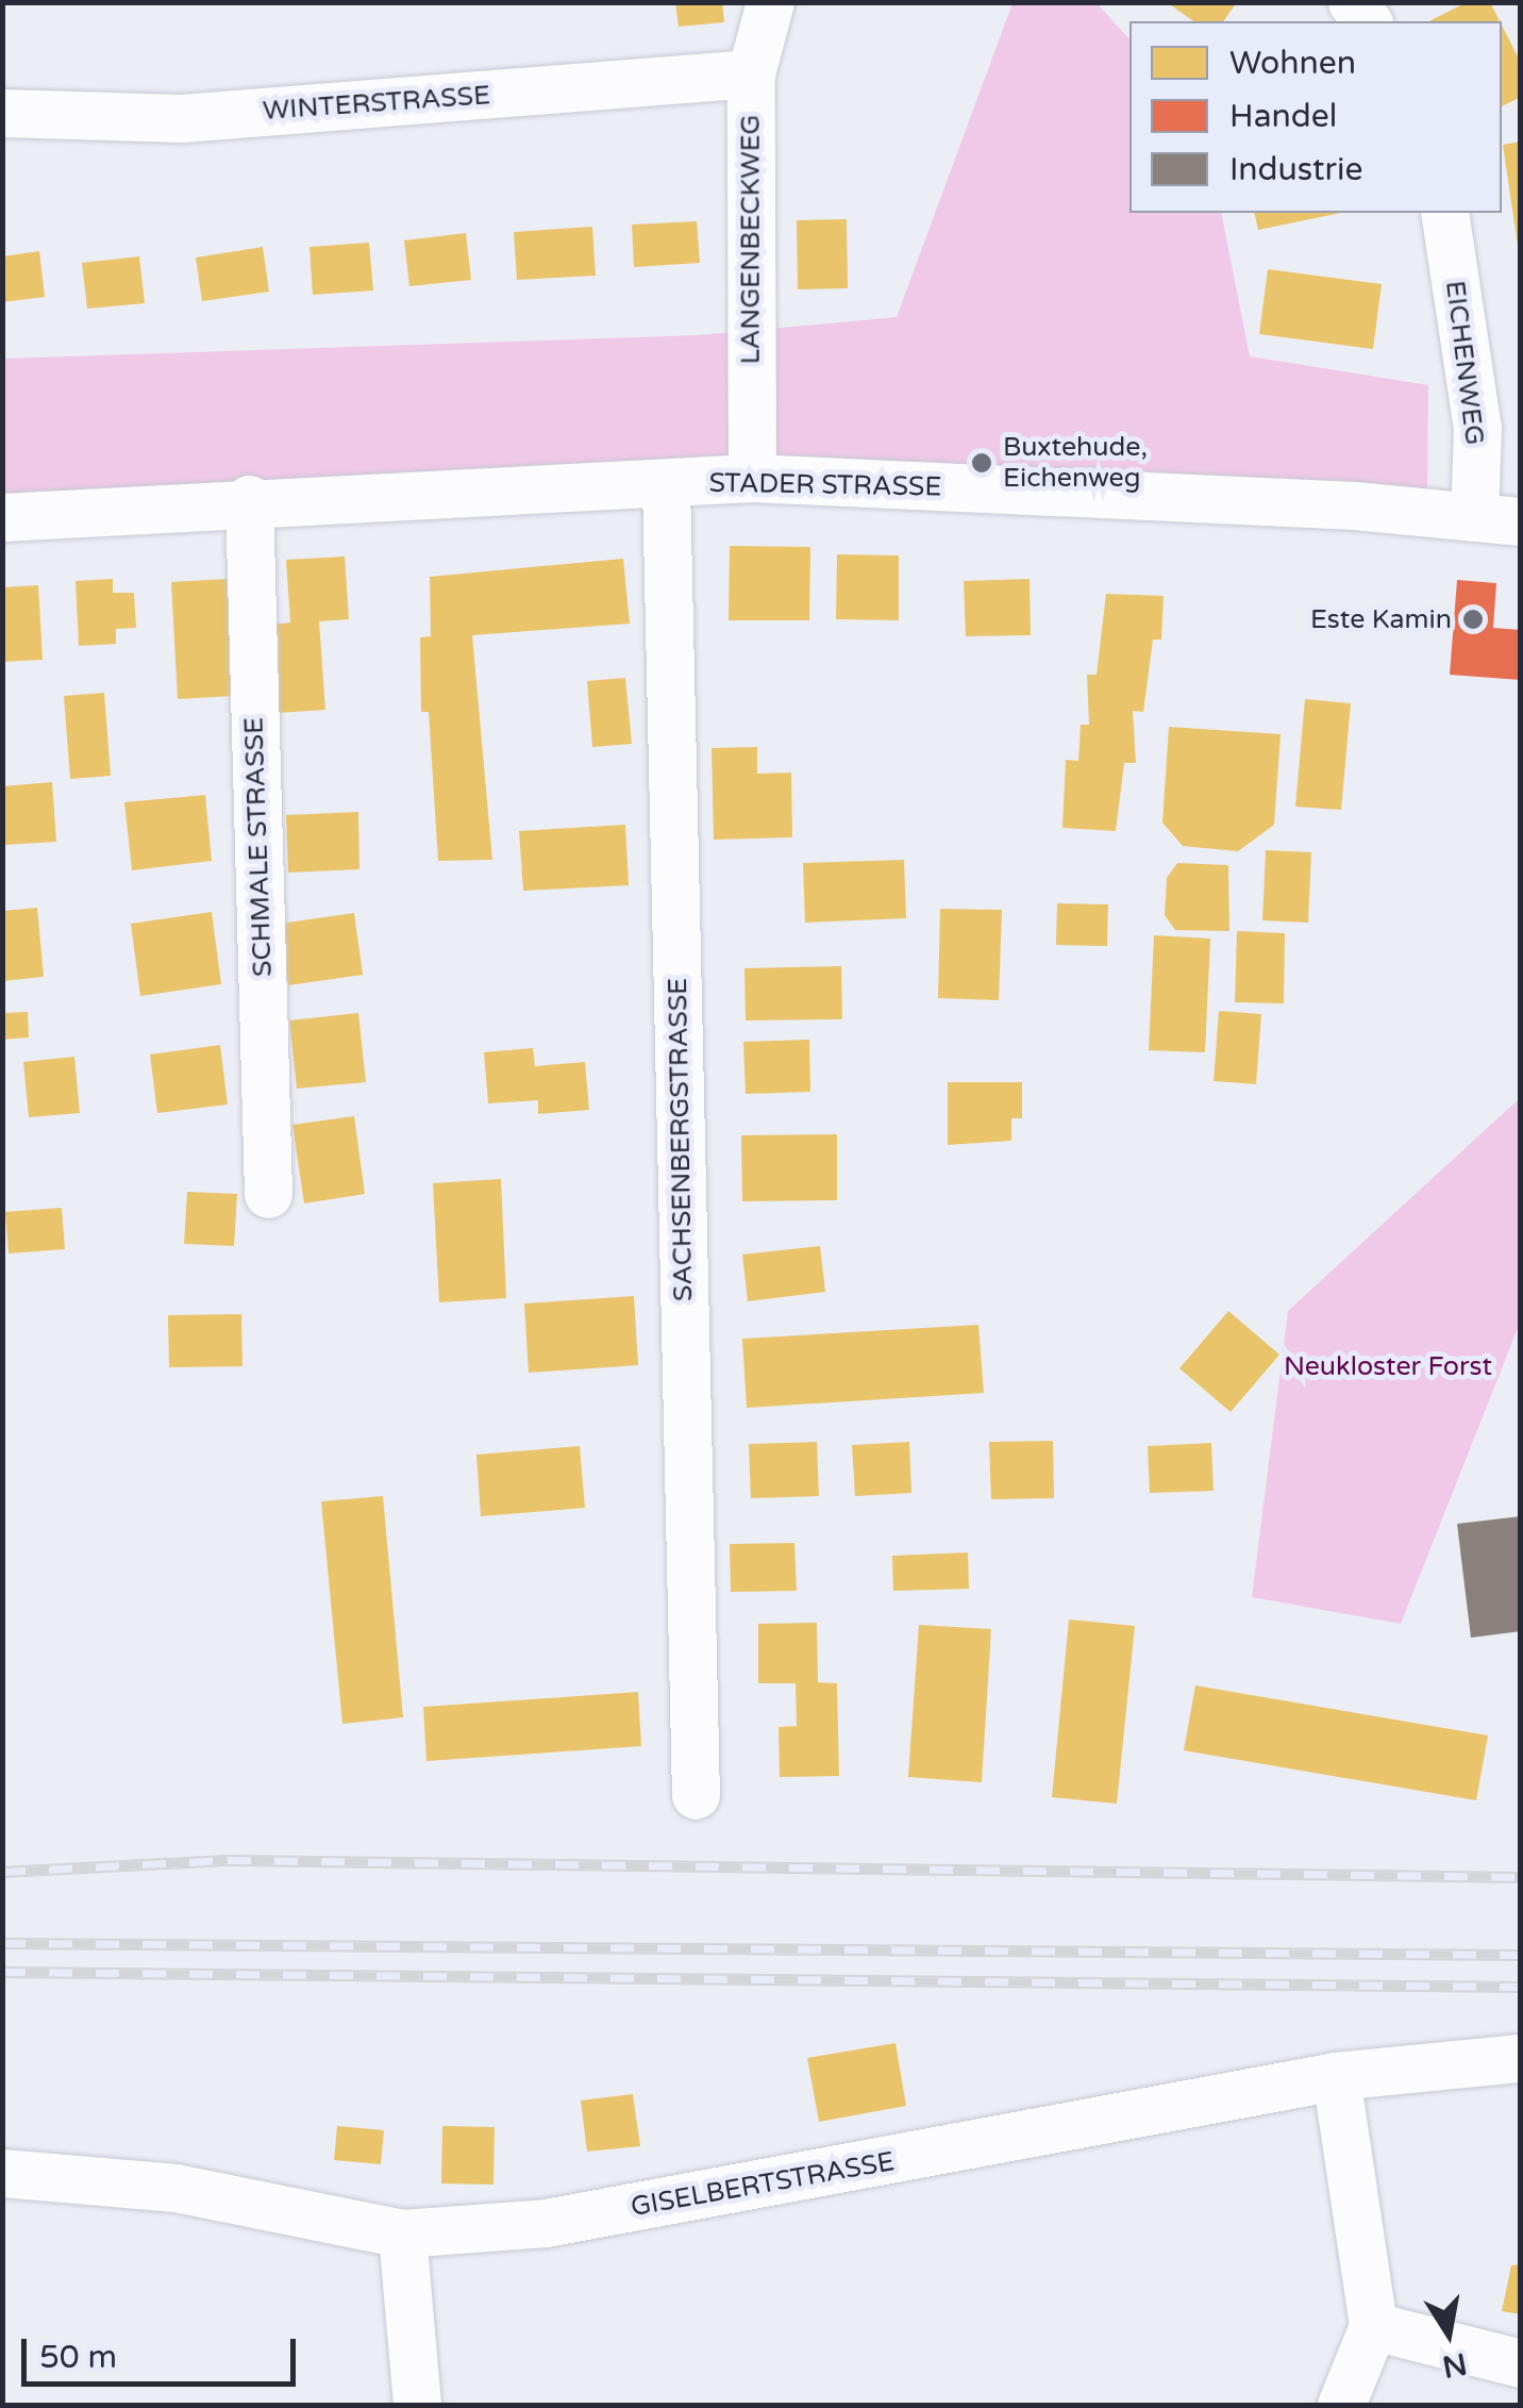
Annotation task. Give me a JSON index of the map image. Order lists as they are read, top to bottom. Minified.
{"streets":{"street":["WINTERSTRASSE","LANGENBECKWEG","EICHENWEG","STADER STRASSE","SCHMALE STRASSE","SACHSENBERGSTRASSE","GISELBERTSTRASSE"]},"crossings":[["WINTERSTRASSE","LANGENBECKWEG"],["LANGENBECKWEG","STADER STRASSE"],["EICHENWEG","STADER STRASSE"],["STADER STRASSE","SCHMALE STRASSE"],["STADER STRASSE","SACHSENBERGSTRASSE"]],"parks":["Neukloster Forst"],"places":["Buxtehude, Eichenweg","Este Kamin"],"legend":["Wohnen","Handel","Industrie"],"scale_bar":"50 m","north":"bottom"}
